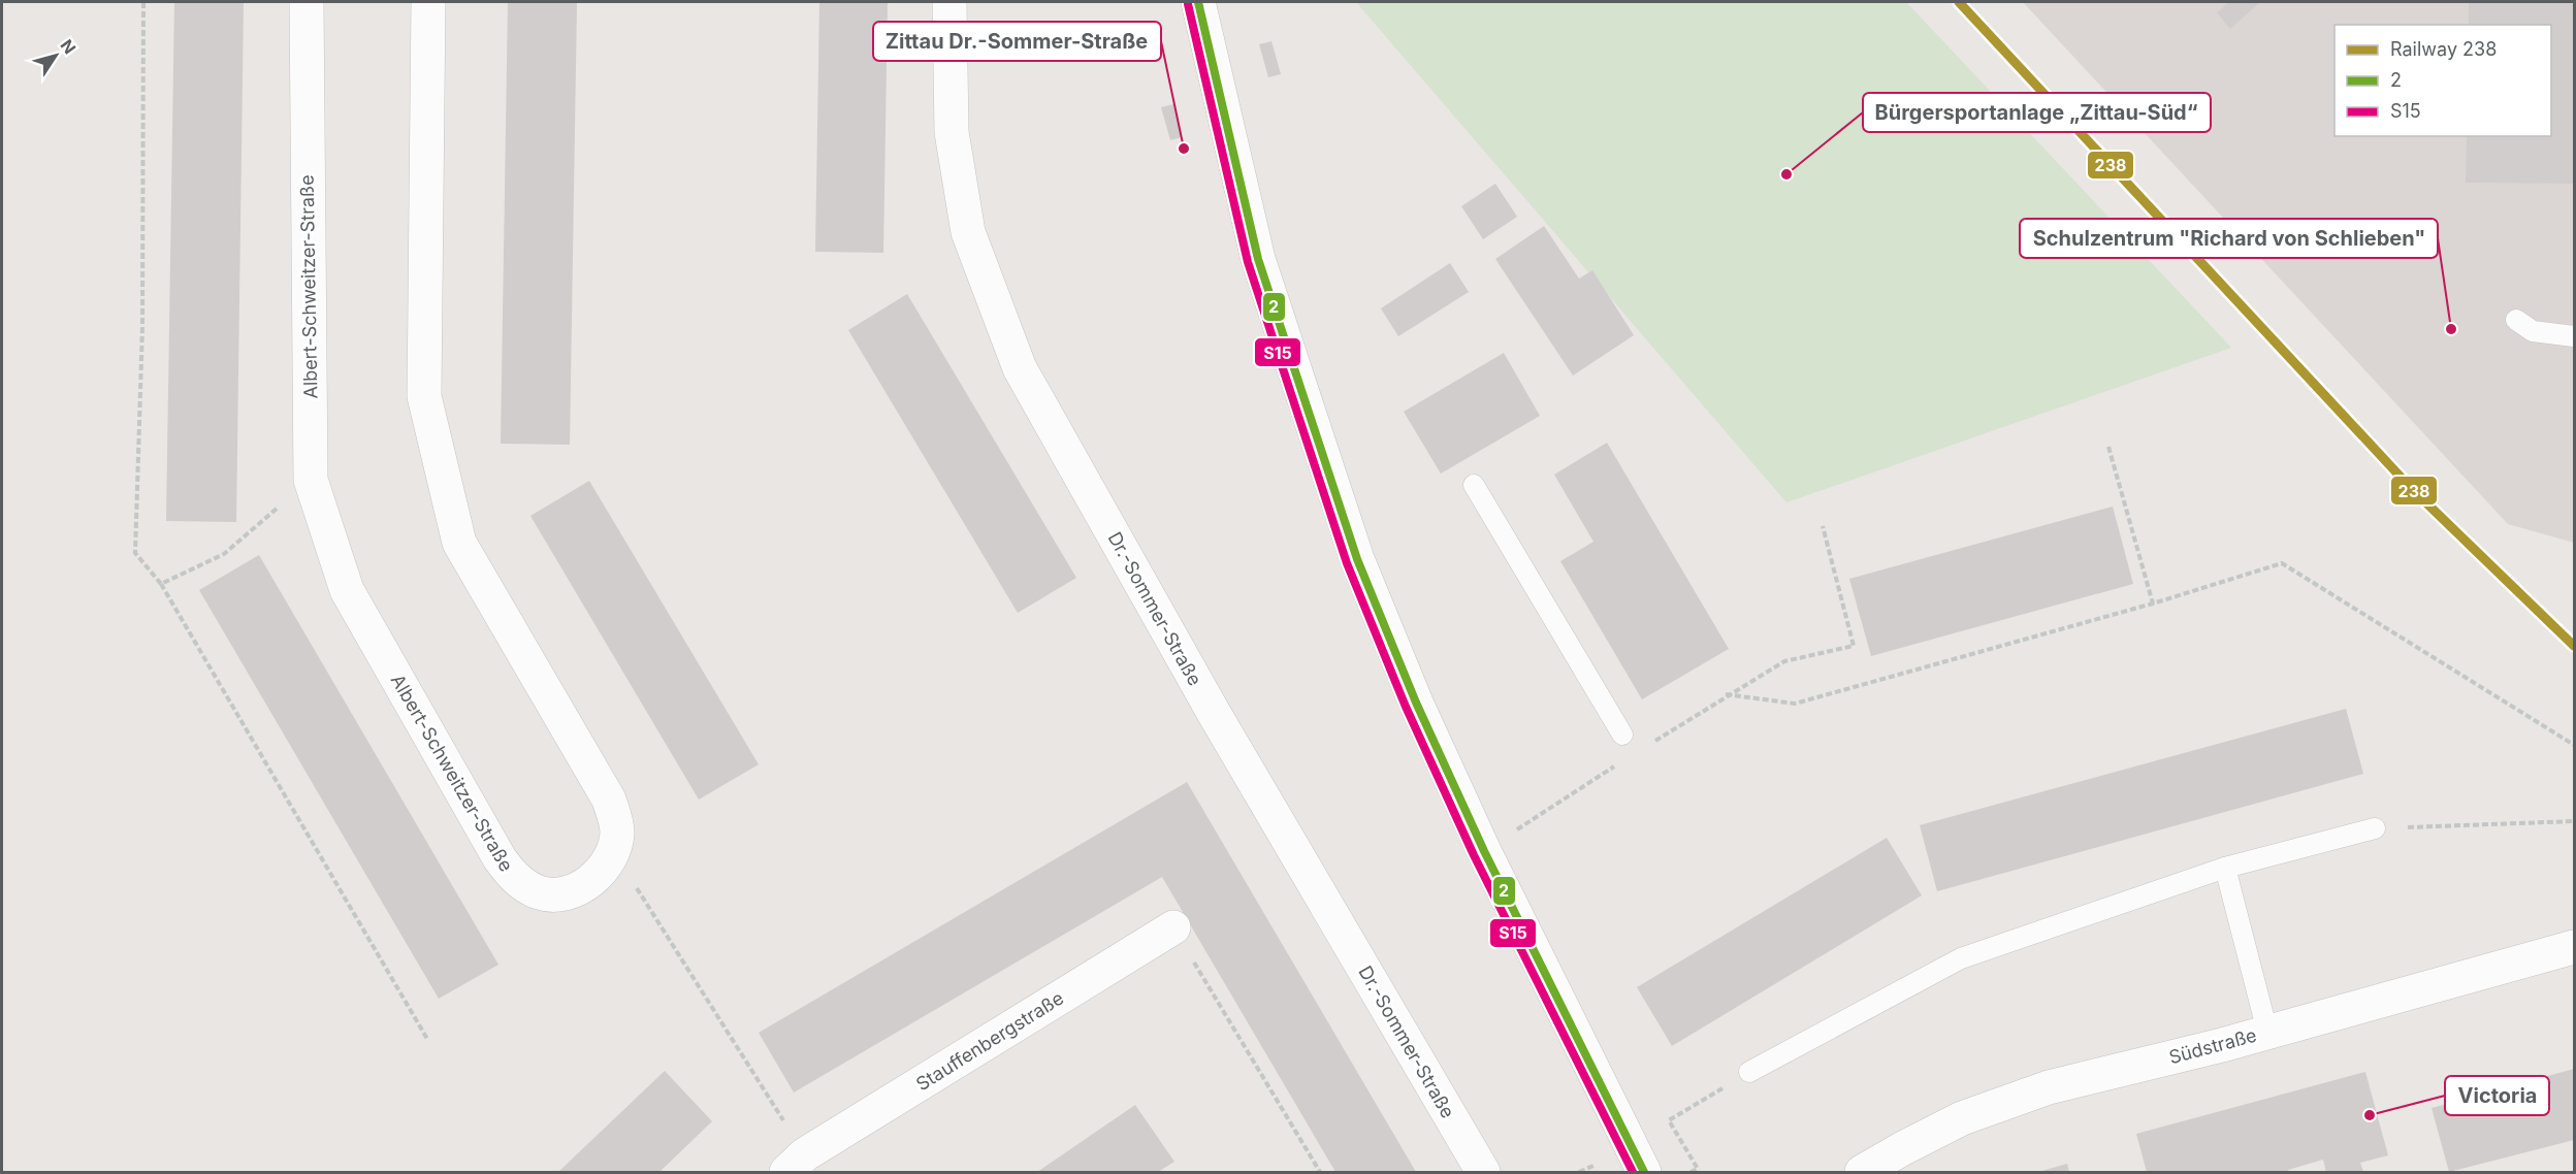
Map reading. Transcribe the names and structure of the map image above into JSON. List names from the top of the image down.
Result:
{
  "streets": {
    "street": [
      "Albert-Schweitzer-Straße",
      "Dr.-Sommer-Straße",
      "Stauffenbergstraße",
      "Südstraße"
    ]
  },
  "places": [
    "Zittau Dr.-Sommer-Straße",
    "Bürgersportanlage „Zittau-Süd“",
    "Schulzentrum \"Richard von Schlieben\"",
    "Victoria"
  ],
  "lines": ["rail line 238", "transit line 2", "transit line S15"],
  "legend": ["Railway 238", "2", "S15"],
  "north": "top right"
}
